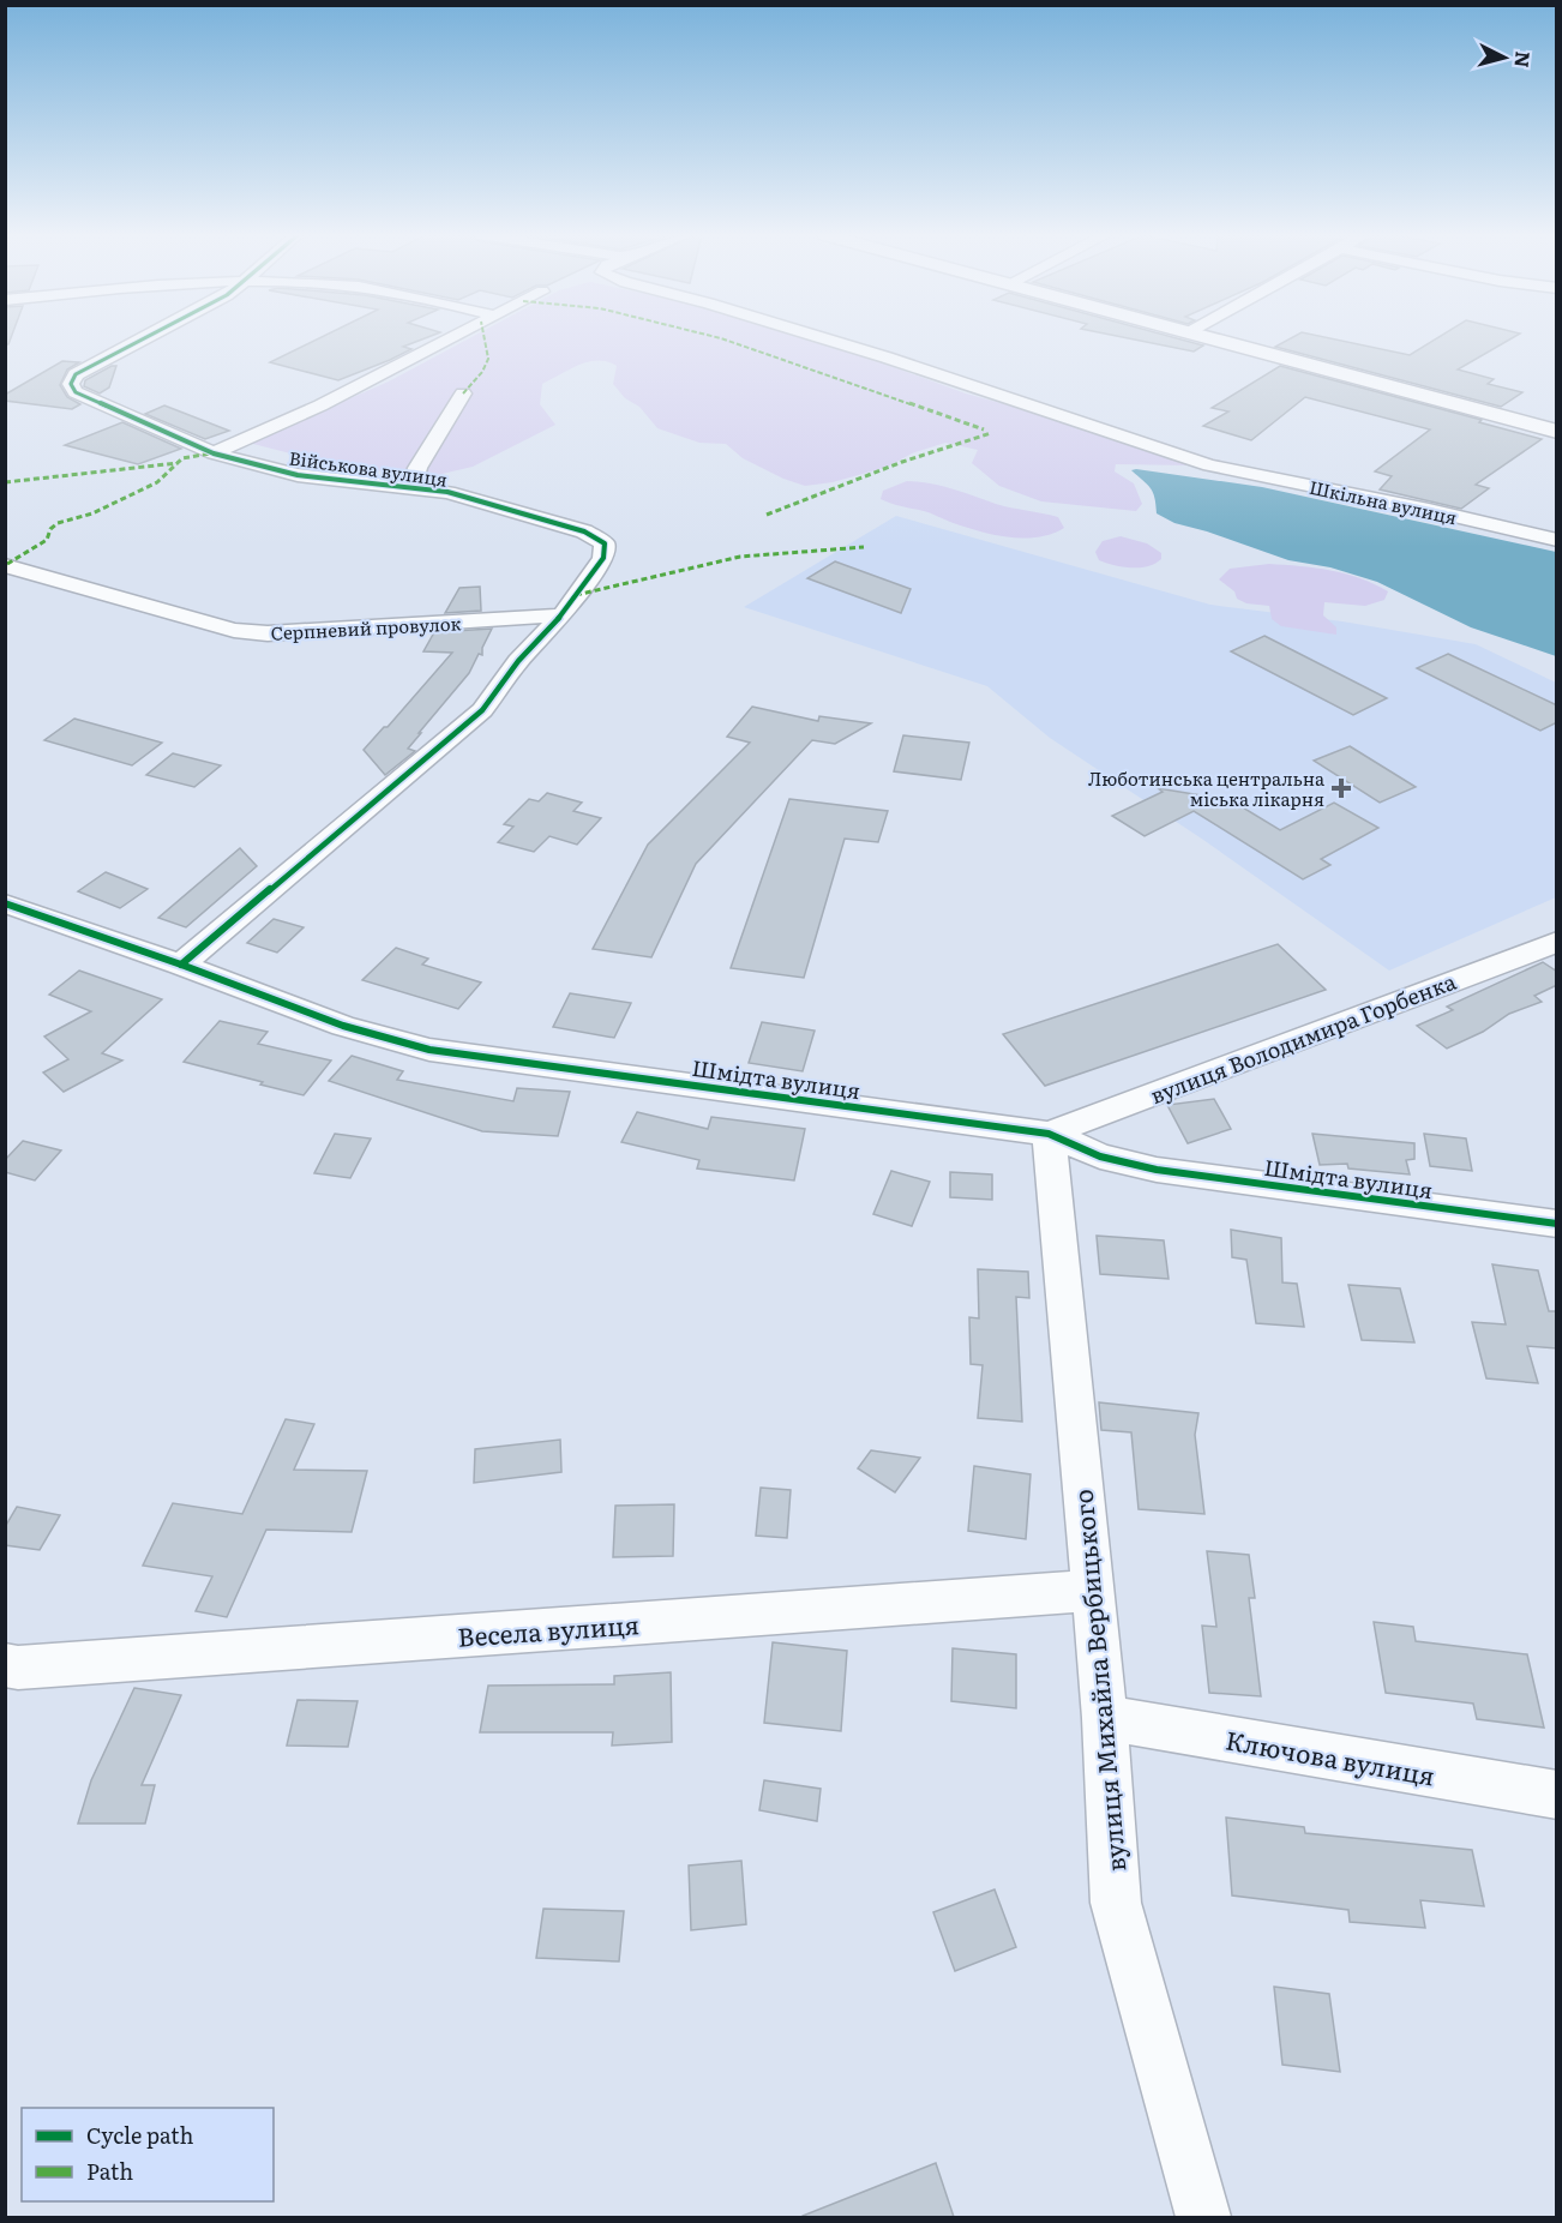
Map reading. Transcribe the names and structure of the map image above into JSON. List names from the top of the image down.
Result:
{
  "streets": {
    "street": [
      "Військова вулиця",
      "Шкільна вулиця",
      "Серпневий провулок",
      "вулиця Володимира Горбенка",
      "Шмідта вулиця",
      "Весела вулиця",
      "вулиця Михайла Вербицького",
      "Ключова вулиця"
    ]
  },
  "crossings": [
    ["Військова вулиця", "Серпневий провулок"],
    ["Військова вулиця", "Шмідта вулиця"],
    ["вулиця Володимира Горбенка", "Шмідта вулиця"],
    ["вулиця Володимира Горбенка", "вулиця Михайла Вербицького"],
    ["Шмідта вулиця", "вулиця Михайла Вербицького"],
    ["Весела вулиця", "вулиця Михайла Вербицького"],
    ["вулиця Михайла Вербицького", "Ключова вулиця"]
  ],
  "places": {
    "health": ["Люботинська центральна міська лікарня"]
  },
  "legend": ["Cycle path", "Path"],
  "north": "right"
}
